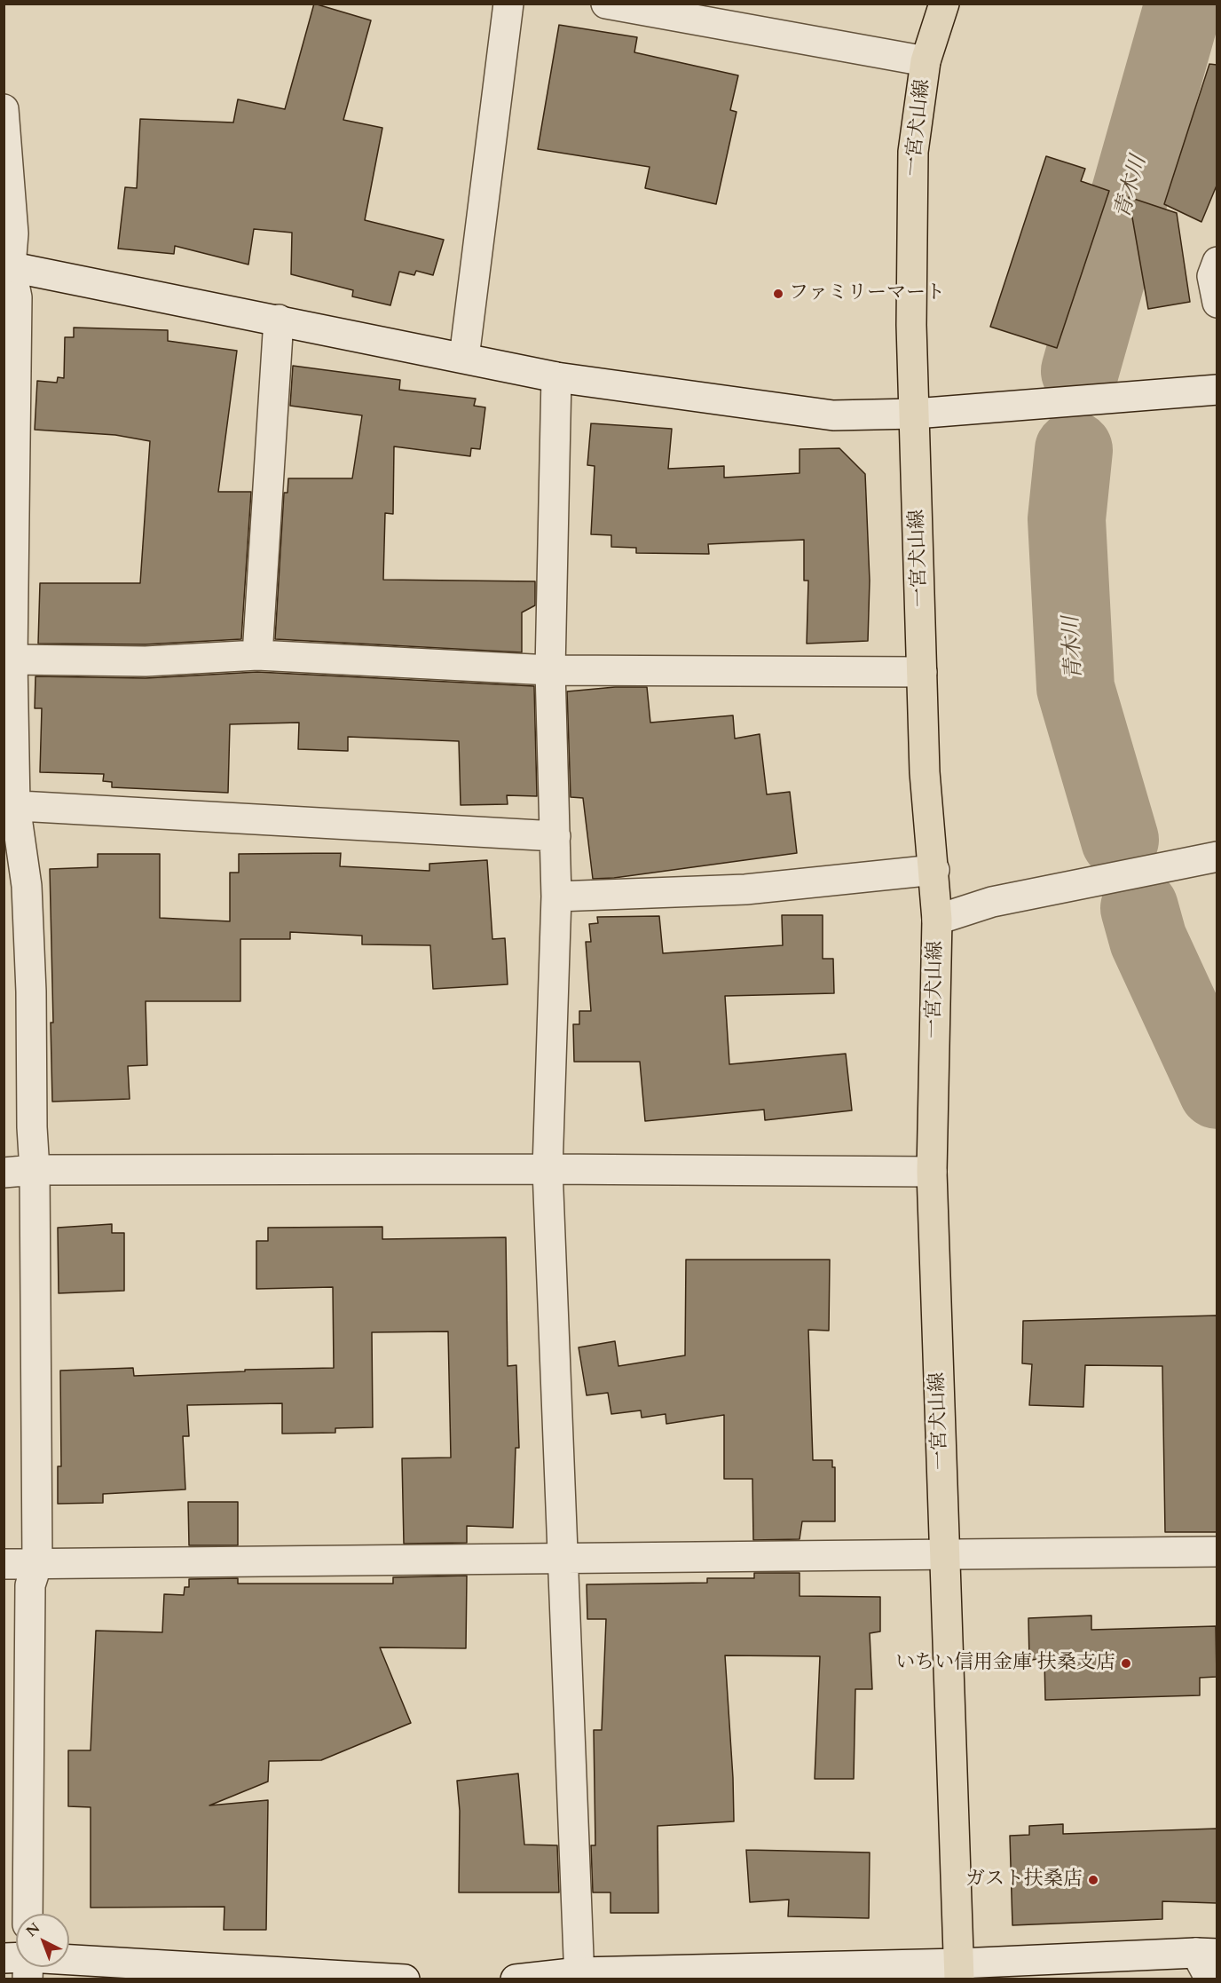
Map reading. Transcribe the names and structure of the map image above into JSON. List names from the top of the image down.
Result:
{
  "streets": {
    "main road": ["一宮犬山線"]
  },
  "water": ["青木川"],
  "places": ["ファミリーマート", "いちい信用金庫 扶桑支店", "ガスト扶桑店"],
  "north": "top left"
}
